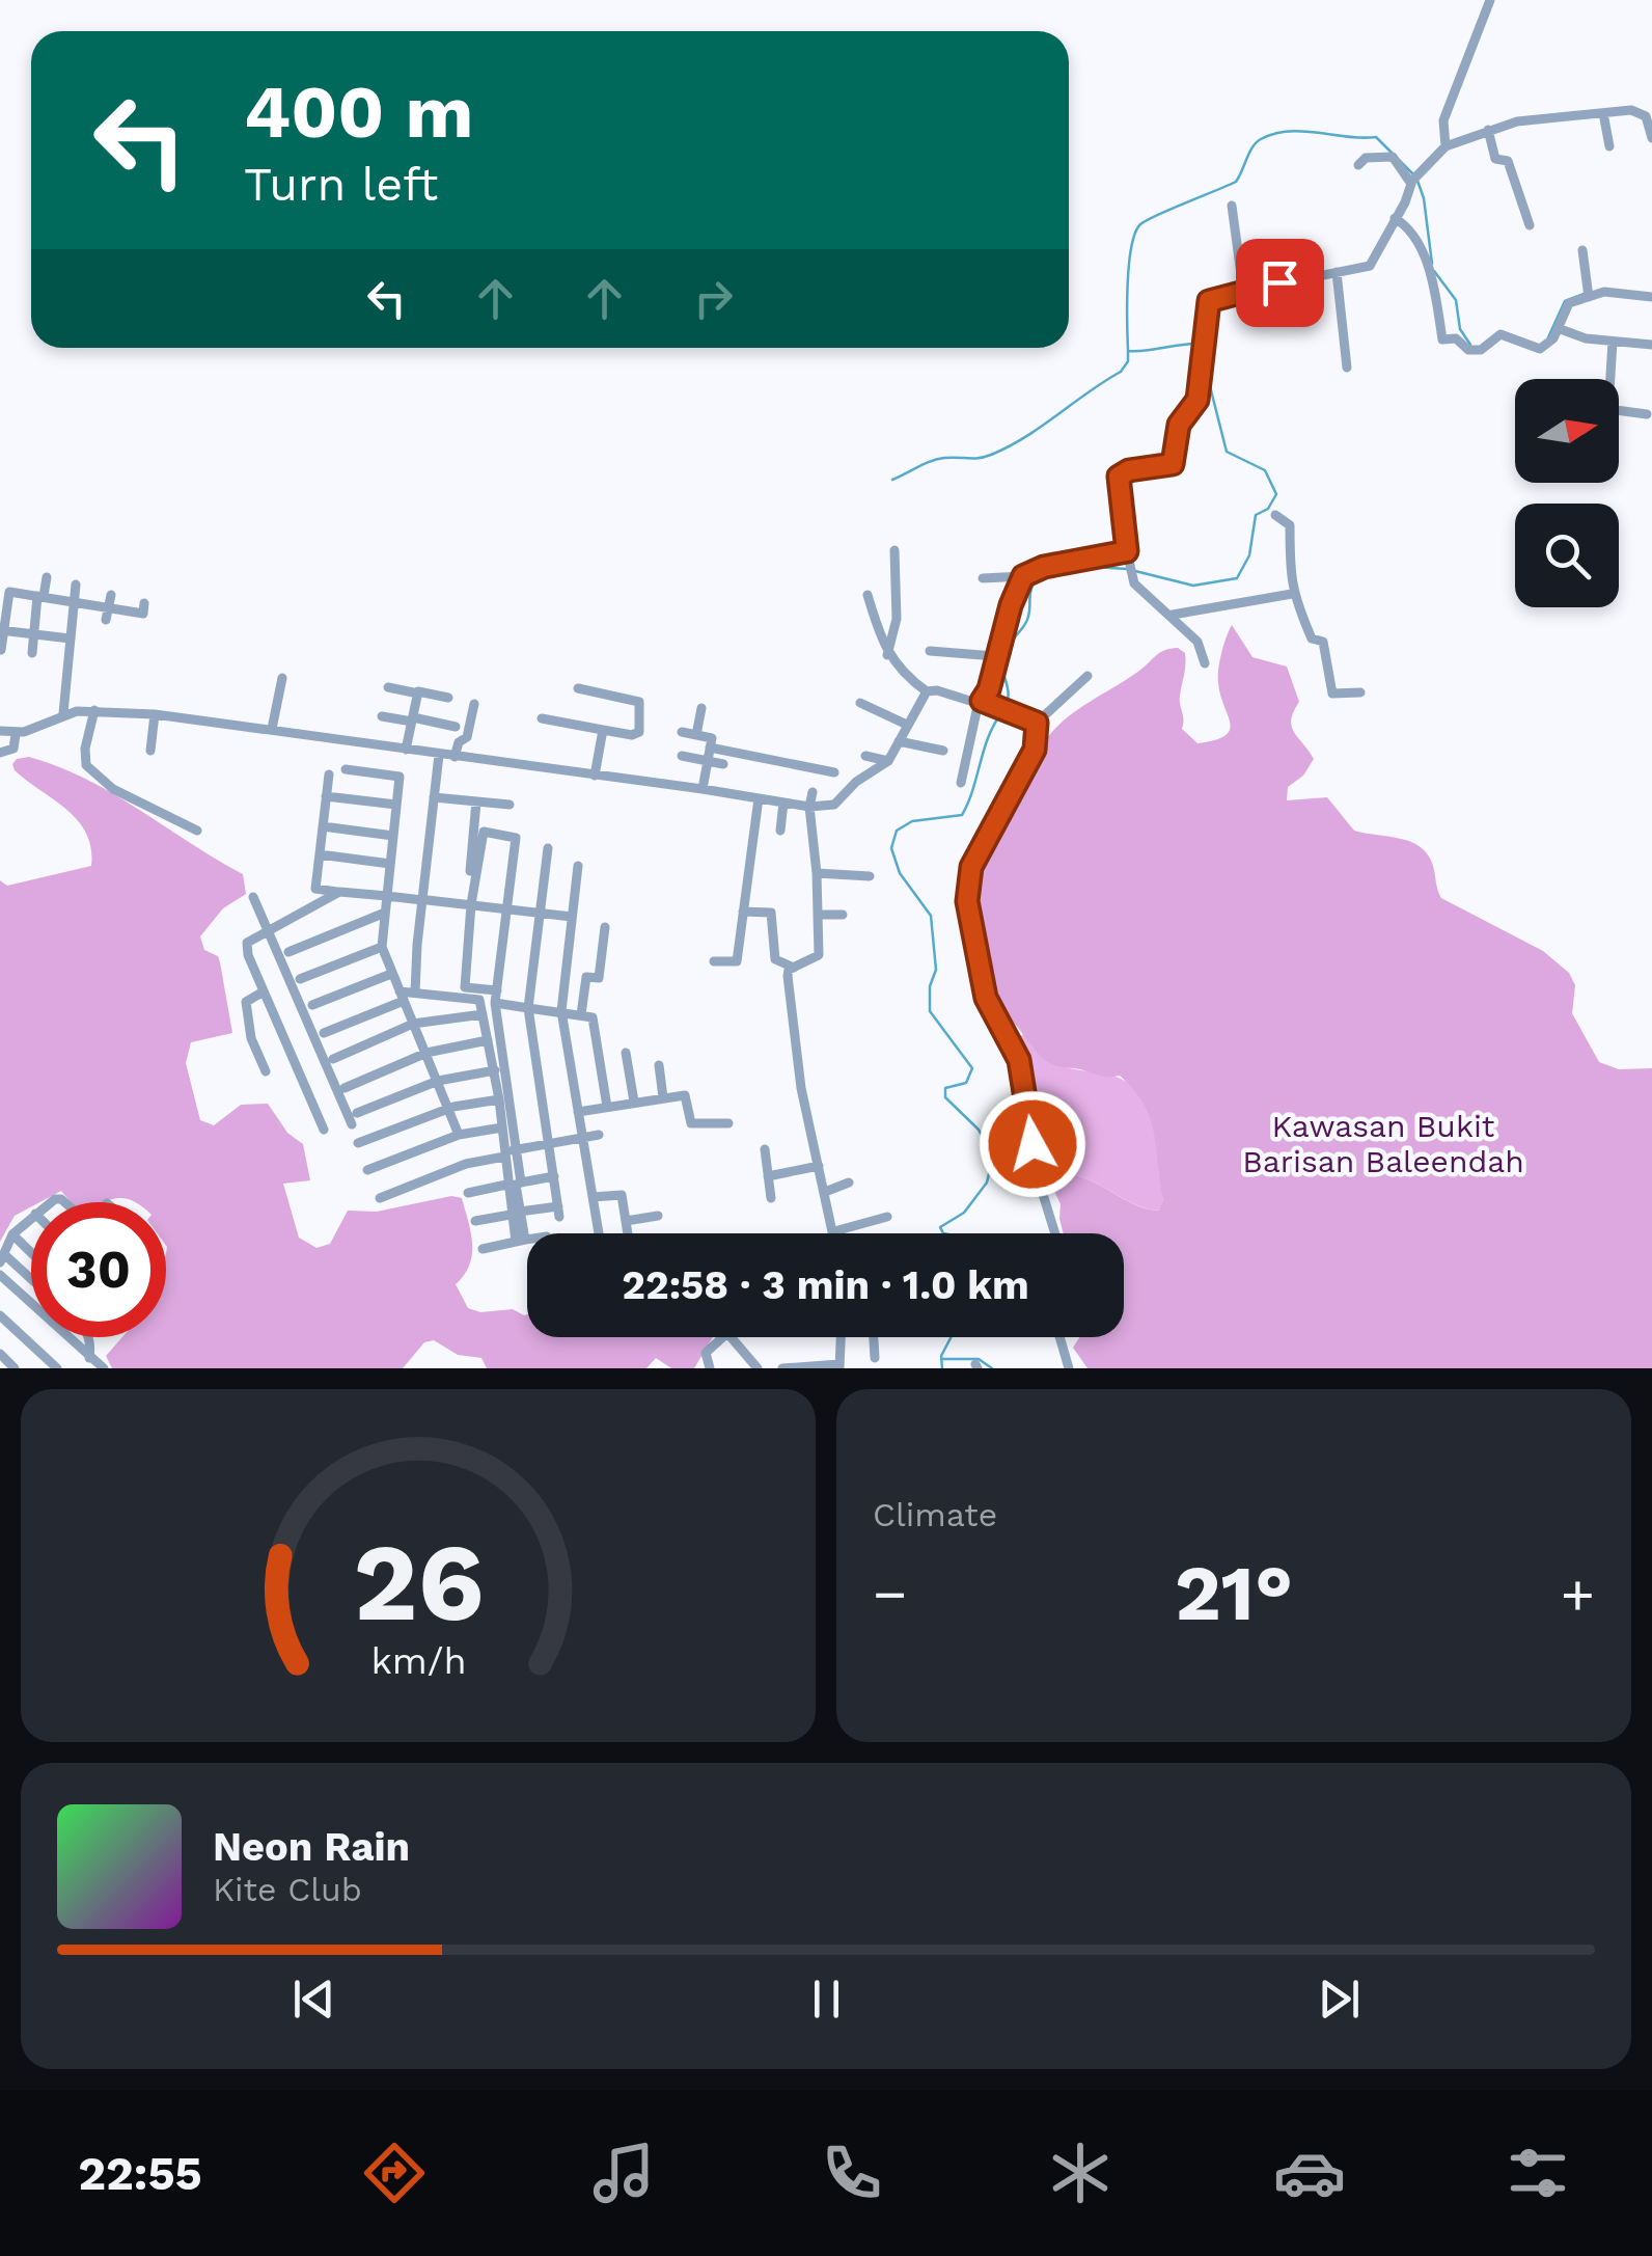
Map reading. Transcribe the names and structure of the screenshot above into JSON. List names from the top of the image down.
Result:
{
  "parks": ["Kawasan Bukit Barisan Baleendah"],
  "north": "right",
  "page": {
    "turn": ["400 m", "Turn left"],
    "limit": "30",
    "trip": "22:58 · 3 min · 1.0 km",
    "tile": "Climate",
    "heat": ["−", "21°", "+"],
    "song": ["Neon Rain", "Kite Club"],
    "tabs": "22:55",
    "gauge": ["26", "km/h"]
  }
}
